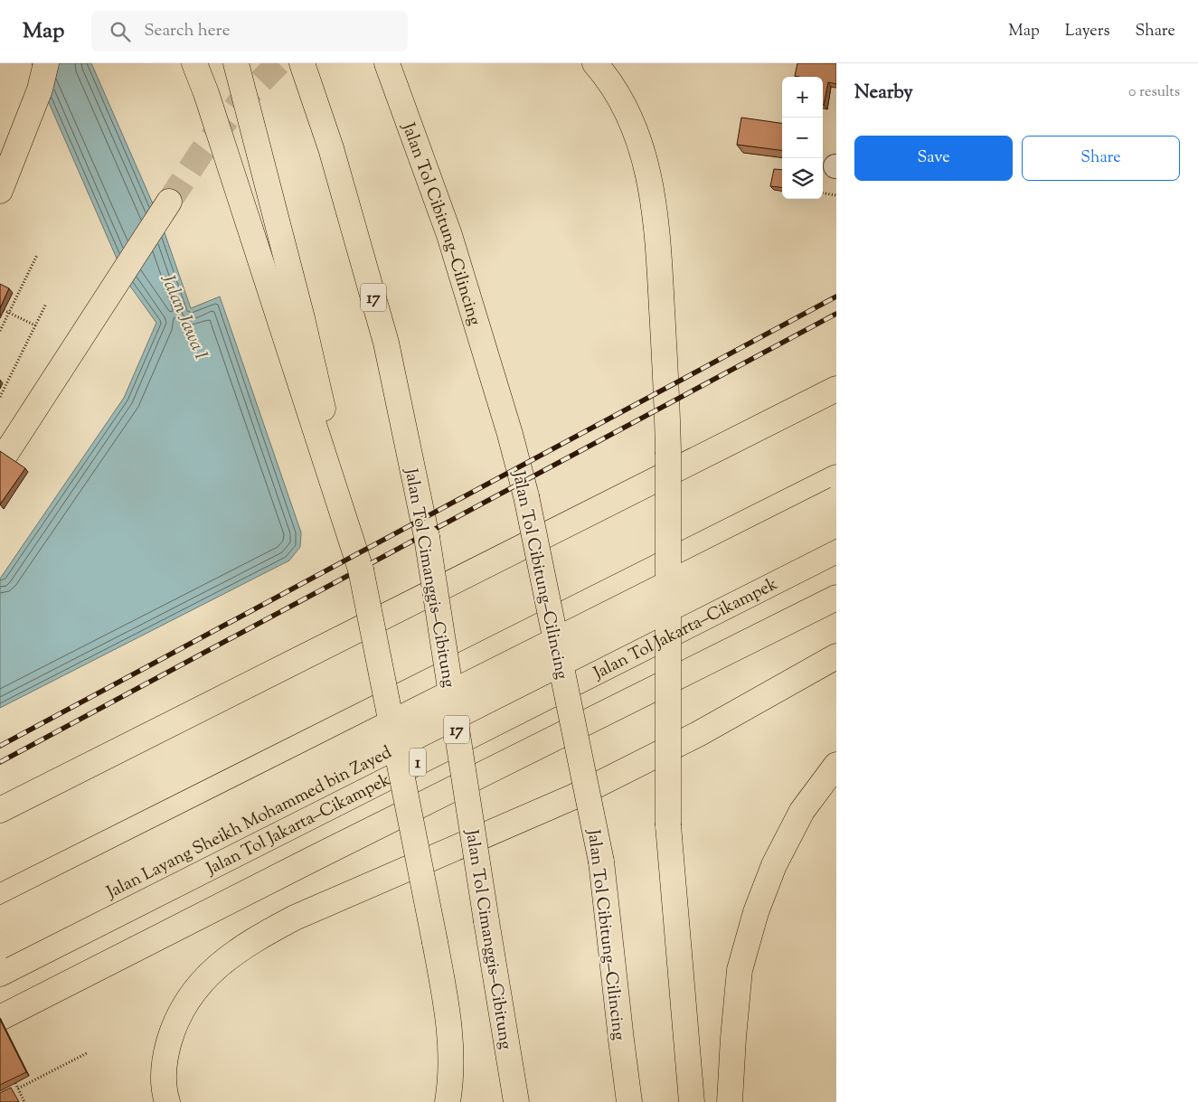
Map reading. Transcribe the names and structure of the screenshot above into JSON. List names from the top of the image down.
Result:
{
  "streets": {
    "highway": [
      "Jalan Tol Cibitung–Cilincing",
      "17",
      "Jalan Tol Cimanggis–Cibitung",
      "Jalan Tol Jakarta–Cikampek",
      "1",
      "Jalan Layang Sheikh Mohammed bin Zayed"
    ]
  },
  "water": ["Jalan Jawa I"],
  "page": {
    "header": "Map",
    "search": "Search here",
    "nav": ["Map", "Layers", "Share"],
    "heading": ["Nearby", "0 results"],
    "map_buttons": ["+", "−"],
    "buttons": ["Save", "Share"]
  }
}
